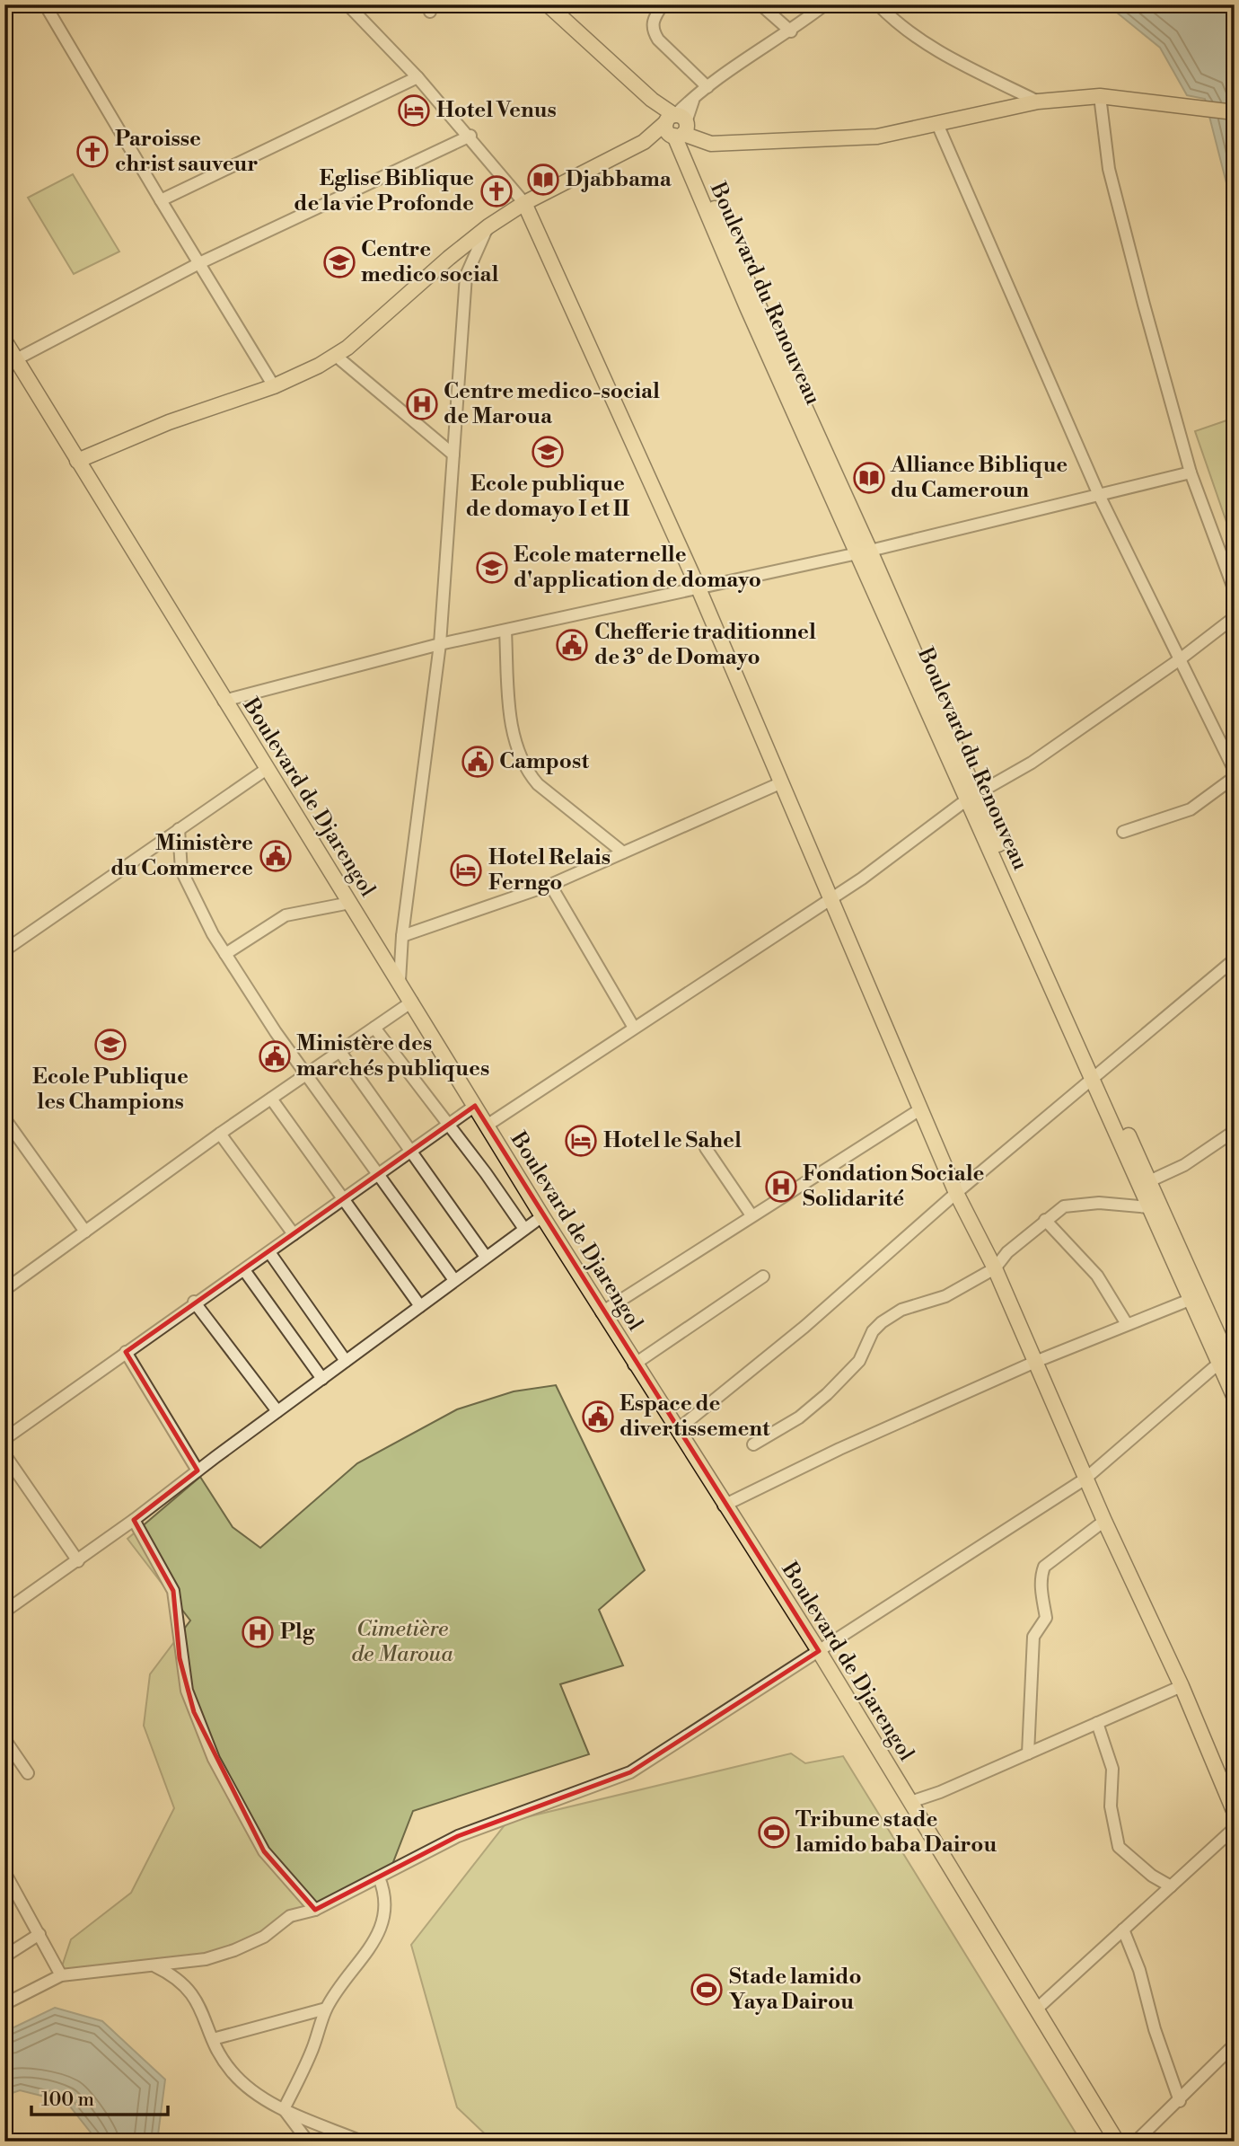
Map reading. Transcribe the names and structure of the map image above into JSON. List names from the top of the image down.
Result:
{
  "streets": {
    "main road": ["Boulevard du Renouveau", "Boulevard de Djarengol"]
  },
  "parks": ["Cimetière de Maroua"],
  "places": {
    "hotel": ["Hotel Venus", "Hotel Relais Ferngo", "Hotel le Sahel"],
    "church": ["Paroisse christ sauveur", "Eglise Biblique de la vie Profonde"],
    "library": ["Djabbama", "Alliance Biblique du Cameroun"],
    "school or university": [
      "Centre medico social",
      "Ecole publique de domayo I et II",
      "Ecole maternelle d'application de domayo",
      "Ecole Publique les Champions"
    ],
    "hospital": ["Centre medico-social de Maroua", "Fondation Sociale Solidarité", "Plg"],
    "public building": [
      "Chefferie traditionnel de 3° de Domayo",
      "Campost",
      "Ministère du Commerce",
      "Ministère des marchés publiques",
      "Espace de divertissement"
    ],
    "sports": ["Tribune stade lamido baba Dairou", "Stade lamido Yaya Dairou"]
  },
  "scale_bar": "100 m"
}
